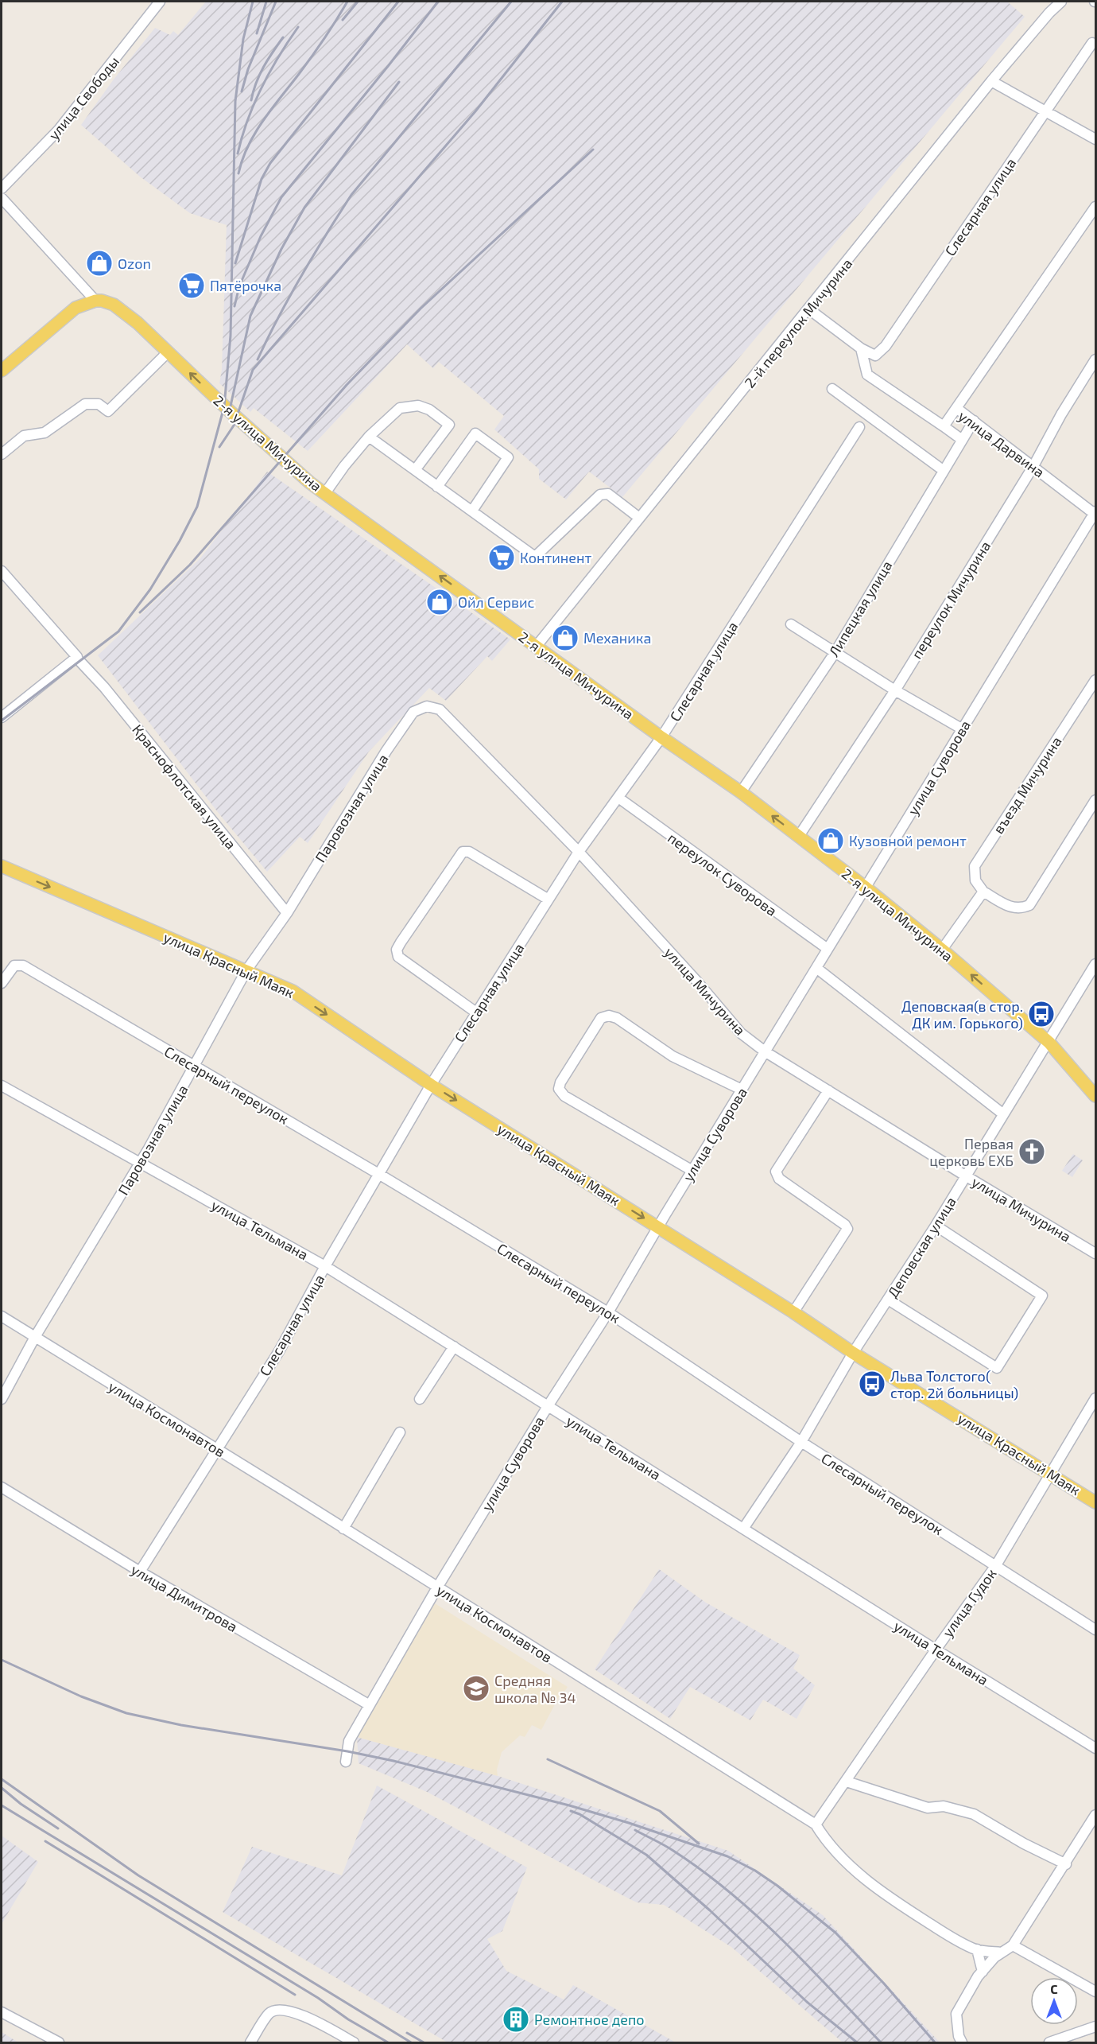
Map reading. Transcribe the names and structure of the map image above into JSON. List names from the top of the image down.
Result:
{
  "streets": {
    "main road": ["2-я улица Мичурина", "улица Красный Маяк"],
    "street": [
      "улица Свободы",
      "Слесарная улица",
      "2-й переулок Мичурина",
      "улица Дарвина",
      "переулок Мичурина",
      "Липецкая улица",
      "улица Суворова",
      "въезд Мичурина",
      "Краснофлотская улица",
      "Паровозная улица",
      "переулок Суворова",
      "улица Мичурина",
      "Слесарный переулок",
      "улица Тельмана",
      "Деповская улица",
      "улица Космонавтов",
      "улица Димитрова",
      "улица Гудок"
    ]
  },
  "crossings": [
    ["Слесарная улица", "2-я улица Мичурина"],
    ["Слесарная улица", "улица Дарвина"],
    ["Слесарная улица", "переулок Суворова"],
    ["Слесарная улица", "улица Красный Маяк"],
    ["Слесарная улица", "улица Мичурина"],
    ["Слесарная улица", "Слесарный переулок"],
    ["Слесарная улица", "улица Тельмана"],
    ["Слесарная улица", "улица Космонавтов"],
    ["Слесарная улица", "улица Димитрова"],
    ["2-й переулок Мичурина", "2-я улица Мичурина"],
    ["2-я улица Мичурина", "переулок Мичурина"],
    ["2-я улица Мичурина", "Липецкая улица"],
    ["2-я улица Мичурина", "улица Суворова"],
    ["2-я улица Мичурина", "Деповская улица"],
    ["улица Дарвина", "переулок Мичурина"],
    ["улица Дарвина", "Липецкая улица"],
    ["улица Дарвина", "улица Суворова"],
    ["улица Суворова", "переулок Суворова"],
    ["улица Суворова", "улица Красный Маяк"],
    ["улица Суворова", "улица Мичурина"],
    ["улица Суворова", "Слесарный переулок"],
    ["улица Суворова", "улица Тельмана"],
    ["улица Суворова", "улица Космонавтов"],
    ["улица Суворова", "улица Димитрова"],
    ["Краснофлотская улица", "Паровозная улица"],
    ["Паровозная улица", "улица Красный Маяк"],
    ["Паровозная улица", "улица Мичурина"],
    ["Паровозная улица", "Слесарный переулок"],
    ["Паровозная улица", "улица Тельмана"],
    ["Паровозная улица", "улица Космонавтов"],
    ["улица Красный Маяк", "Деповская улица"],
    ["улица Красный Маяк", "улица Гудок"],
    ["улица Мичурина", "Деповская улица"],
    ["Слесарный переулок", "Деповская улица"],
    ["Слесарный переулок", "улица Гудок"],
    ["улица Тельмана", "Деповская улица"],
    ["улица Тельмана", "улица Гудок"],
    ["улица Космонавтов", "улица Гудок"]
  ],
  "one_way": ["2-я улица Мичурина", "улица Красный Маяк"],
  "places": {
    "shop": [
      "Ozon",
      "Ойл Сервис",
      "Механика",
      "Кузовной ремонт"
    ],
    "supermarket": ["Пятёрочка", "Континент"],
    "bus stop": ["Деповская(в стор. ДК им. Горького)", "Льва Толстого( стор. 2й больницы)"],
    "church": ["Первая церковь ЕХБ"],
    "school or university": ["Средняя школа № 34"],
    "building": ["Ремонтное депо"]
  },
  "north": "top"
}
